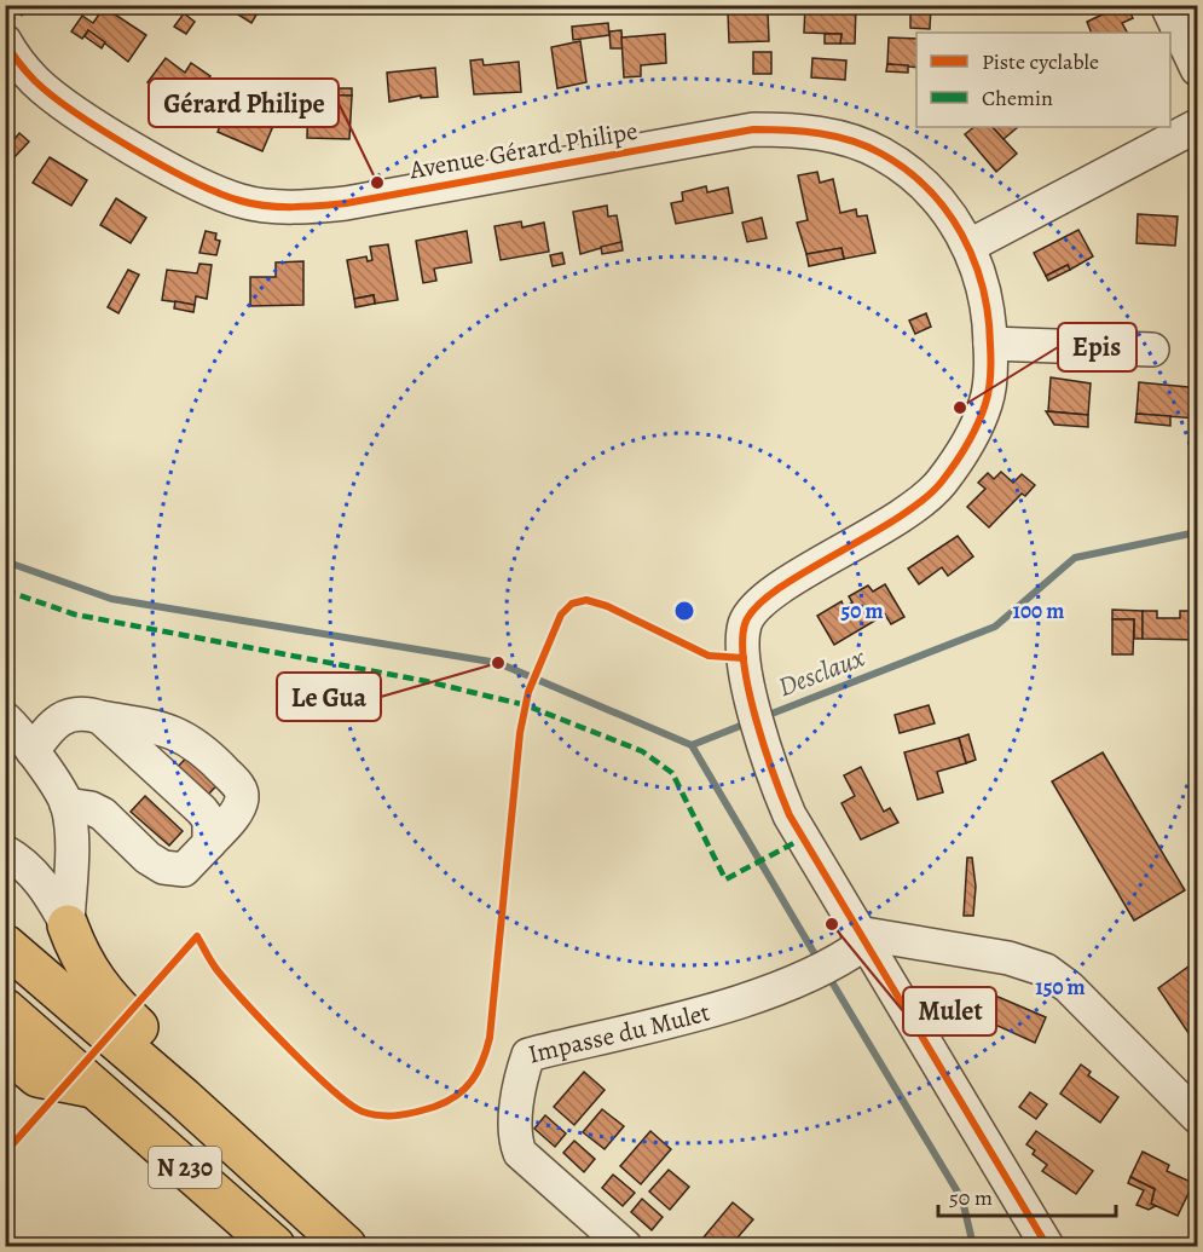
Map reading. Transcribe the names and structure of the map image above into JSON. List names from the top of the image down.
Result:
{
  "streets": {
    "highway": ["N 230"],
    "street": ["Avenue Gérard Philipe", "Impasse du Mulet"]
  },
  "crossings": [
    ["Avenue Gérard Philipe", "Impasse du Mulet"]
  ],
  "water": ["Desclaux"],
  "places": [
    "Gérard Philipe",
    "Epis",
    "Le Gua",
    "Mulet"
  ],
  "legend": ["Piste cyclable", "Chemin"],
  "scale_bar": "50 m",
  "rings": ["50 m", "100 m", "150 m"]
}
